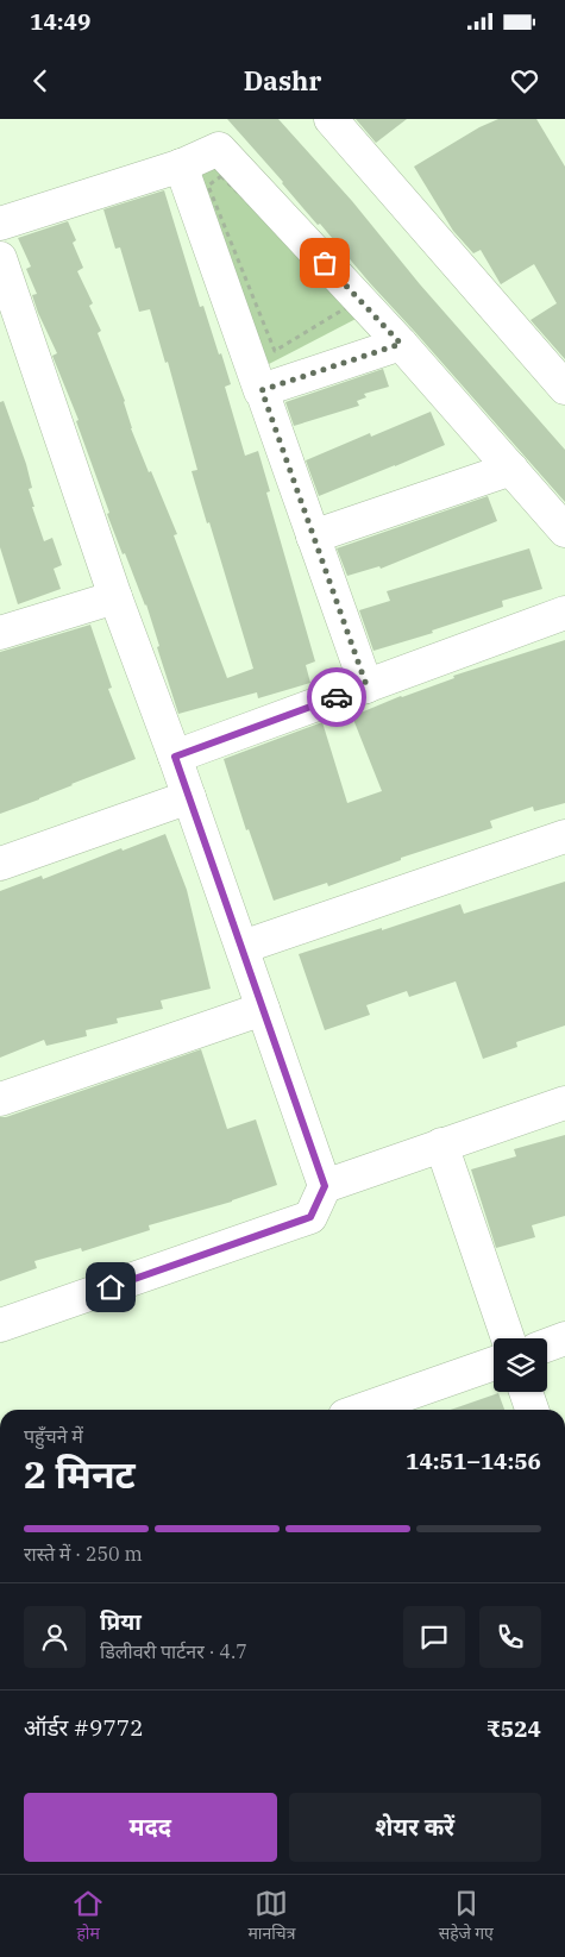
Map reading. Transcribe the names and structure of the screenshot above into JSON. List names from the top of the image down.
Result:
{
  "page": {
    "status": "14:49",
    "header": "Dashr",
    "heading": ["2 मिनट", "पहुँचने में", "14:51–14:56"],
    "panel": [
      "प्रिया",
      "डिलीवरी पार्टनर · 4.7",
      "ऑर्डर #9772",
      "₹524"
    ],
    "bar": "रास्ते में · 250 m",
    "buttons": ["मदद", "शेयर करें"],
    "tabs": ["होम", "मानचित्र", "सहेजे गए"]
  }
}
